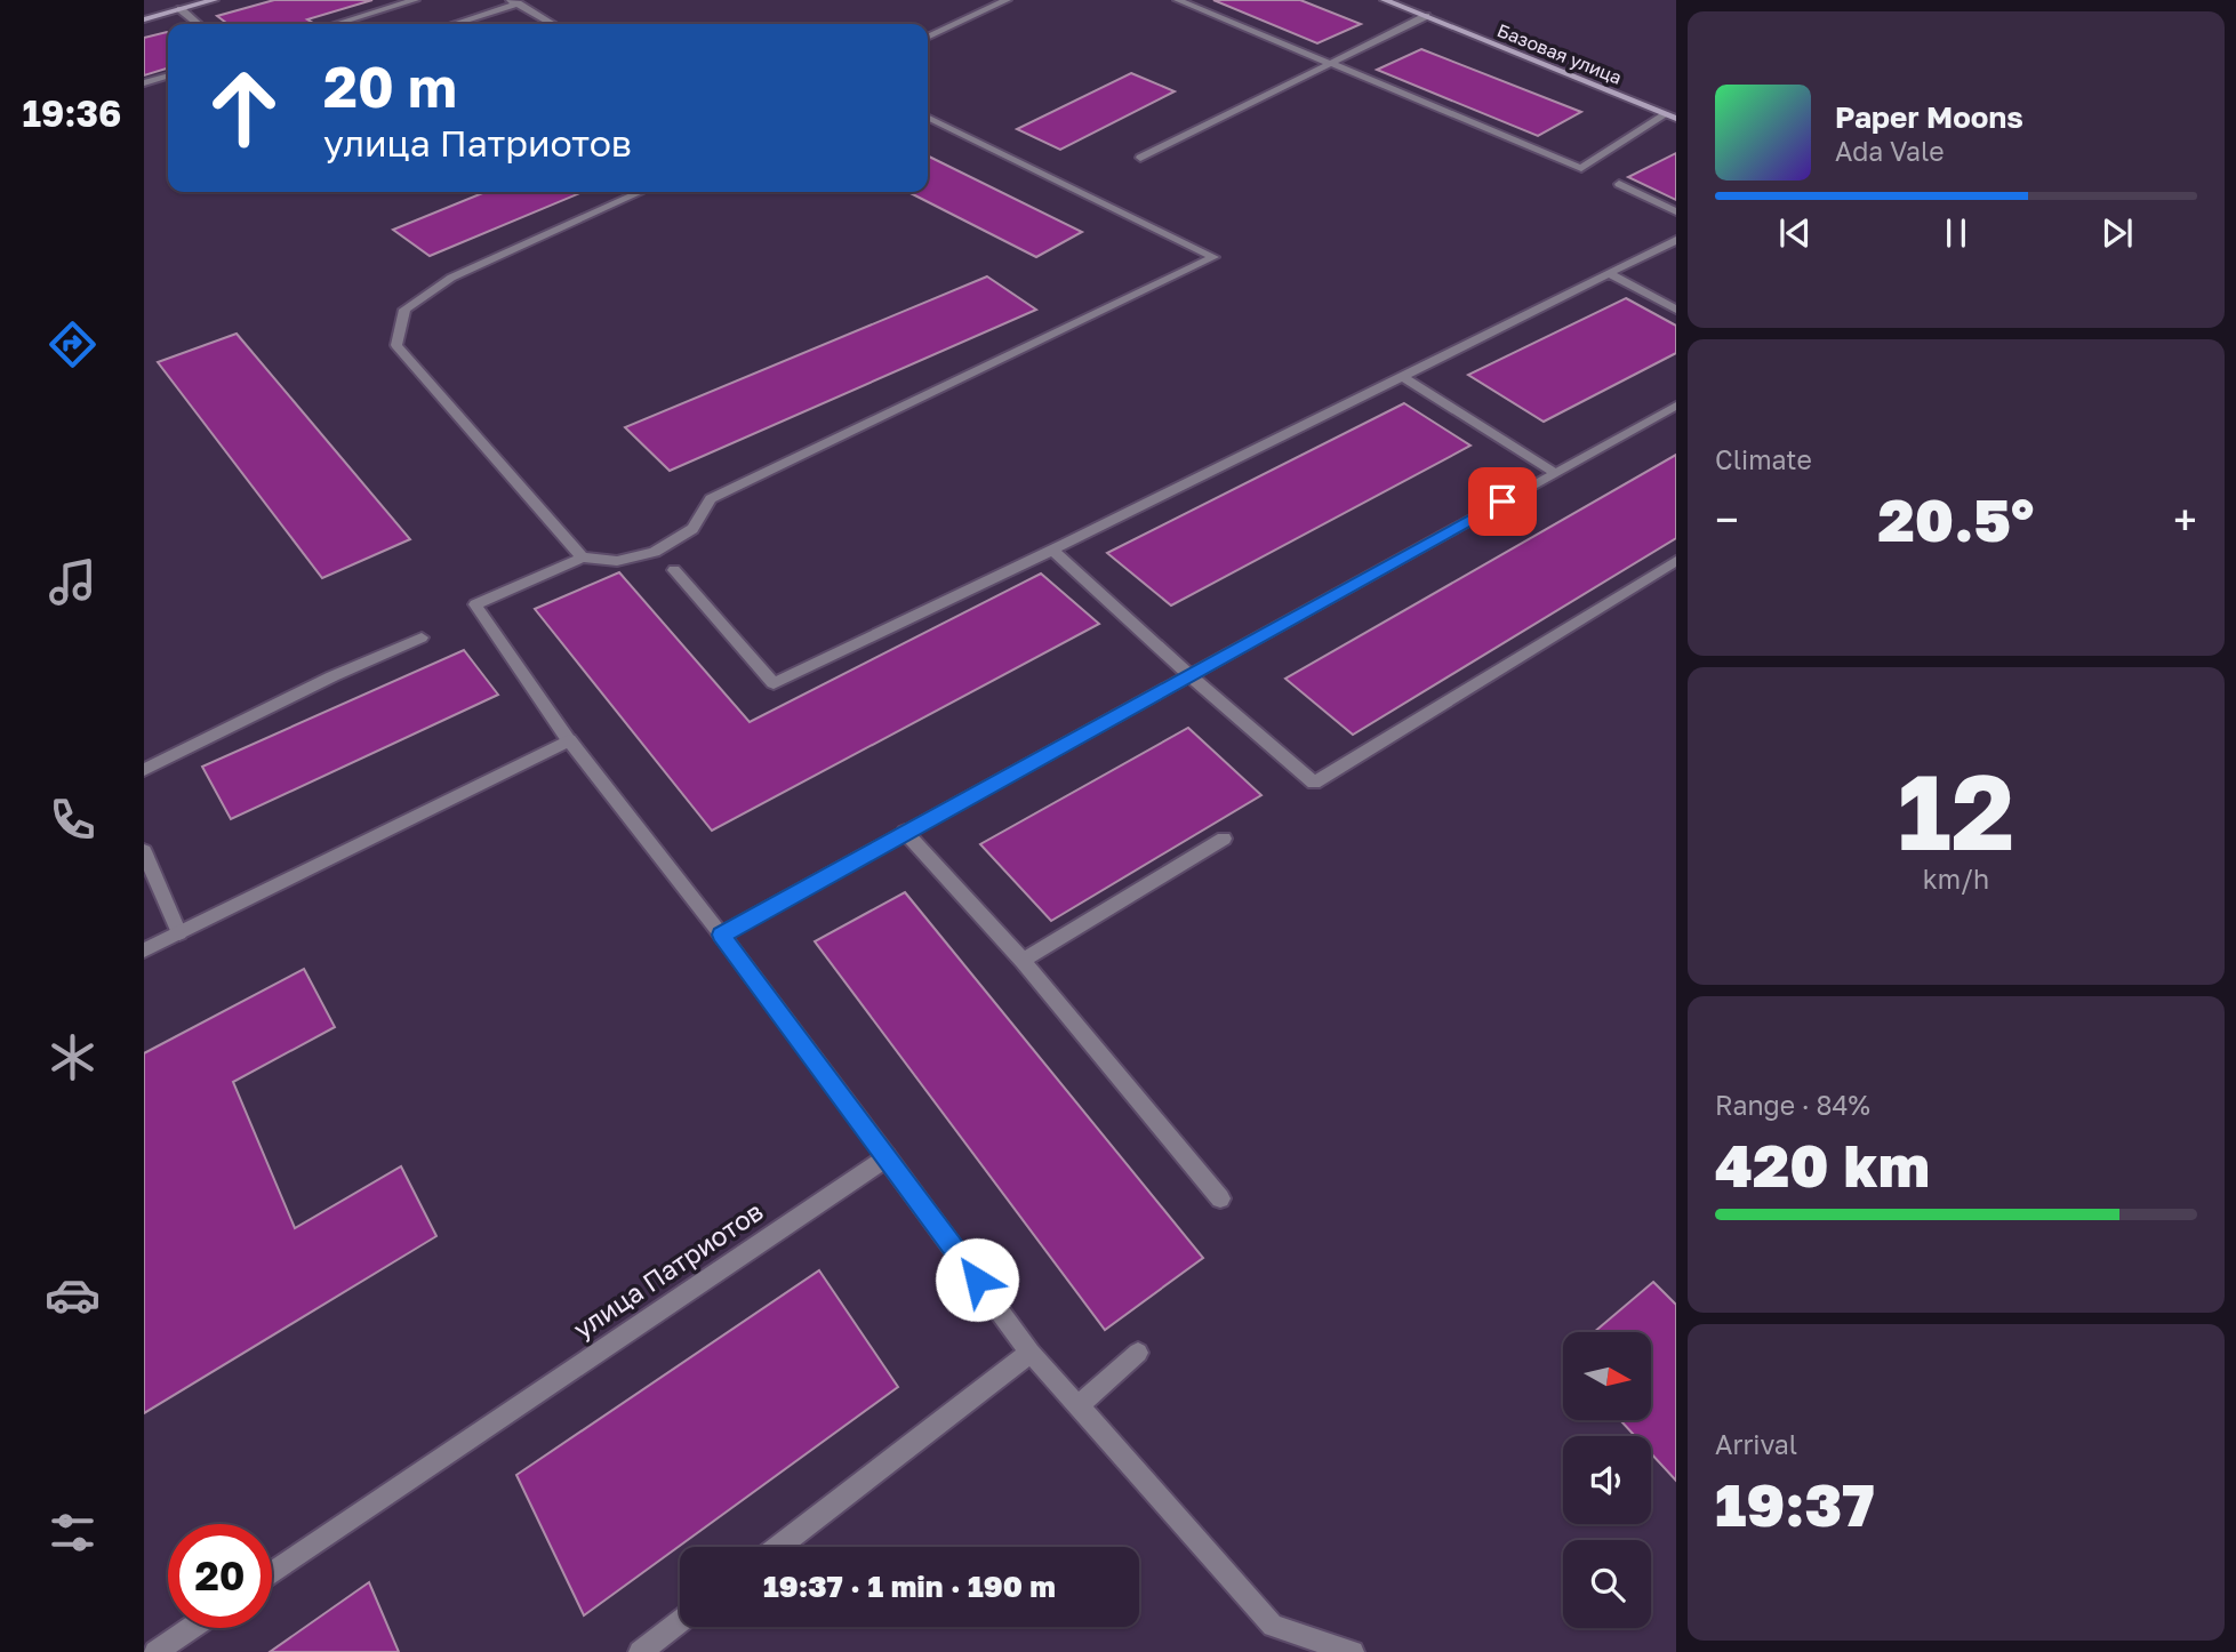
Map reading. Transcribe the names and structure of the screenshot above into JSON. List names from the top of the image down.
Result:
{
  "streets": {
    "main road": ["Базовая улица"],
    "street": ["улица Патриотов"]
  },
  "north": "right",
  "page": {
    "tabs": "19:36",
    "turn": ["20 m", "улица Патриотов"],
    "song": ["Paper Moons", "Ada Vale"],
    "tile": [
      "Climate",
      ["12", "km/h"],
      ["Range · 84%", "420 km"],
      ["Arrival", "19:37"]
    ],
    "heat": ["−", "20.5°", "+"],
    "limit": "20",
    "trip": "19:37 · 1 min · 190 m"
  }
}
